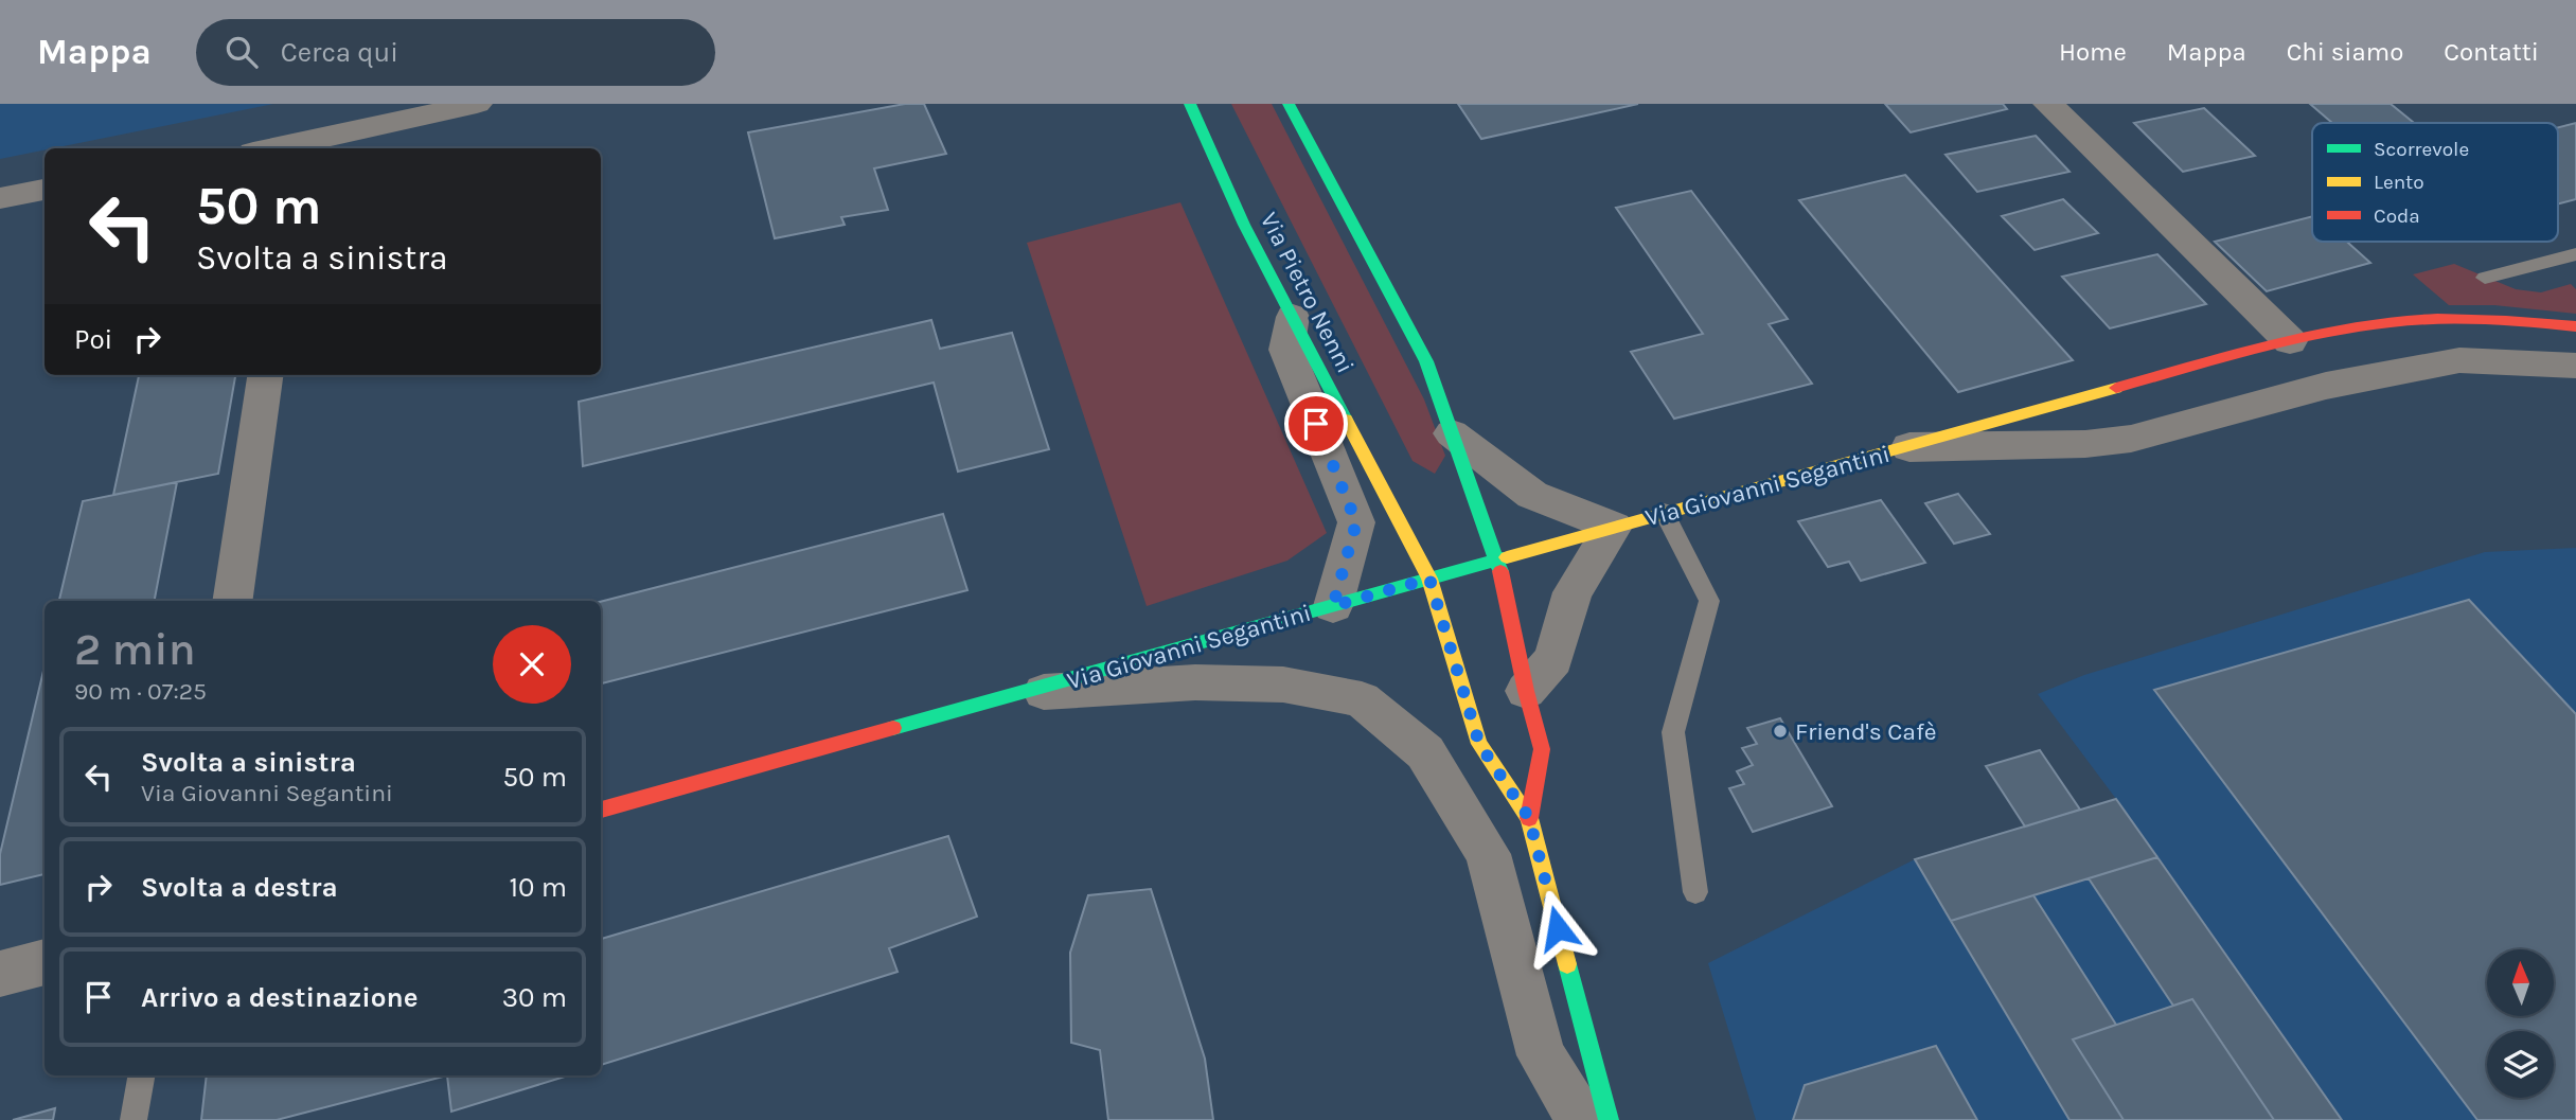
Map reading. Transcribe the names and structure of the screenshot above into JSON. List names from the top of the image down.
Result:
{
  "streets": {
    "street": ["Via Pietro Nenni", "Via Giovanni Segantini"]
  },
  "crossings": [
    ["Via Pietro Nenni", "Via Giovanni Segantini"]
  ],
  "places": ["Friend's Cafè"],
  "legend": ["Scorrevole", "Lento", "Coda"],
  "north": "top",
  "page": {
    "header": "Mappa",
    "search": "Cerca qui",
    "nav": [
      "Home",
      "Mappa",
      "Chi siamo",
      "Contatti"
    ],
    "turn": ["50 m", "Svolta a sinistra"],
    "then": "Poi",
    "heading": ["2 min", "90 m · 07:25"],
    "list": [
      {
        "name": "Svolta a sinistra",
        "note": "Via Giovanni Segantini",
        "value": "50 m"
      },
      {
        "name": "Svolta a destra",
        "value": "10 m"
      },
      {
        "name": "Arrivo a destinazione",
        "value": "30 m"
      }
    ]
  }
}
